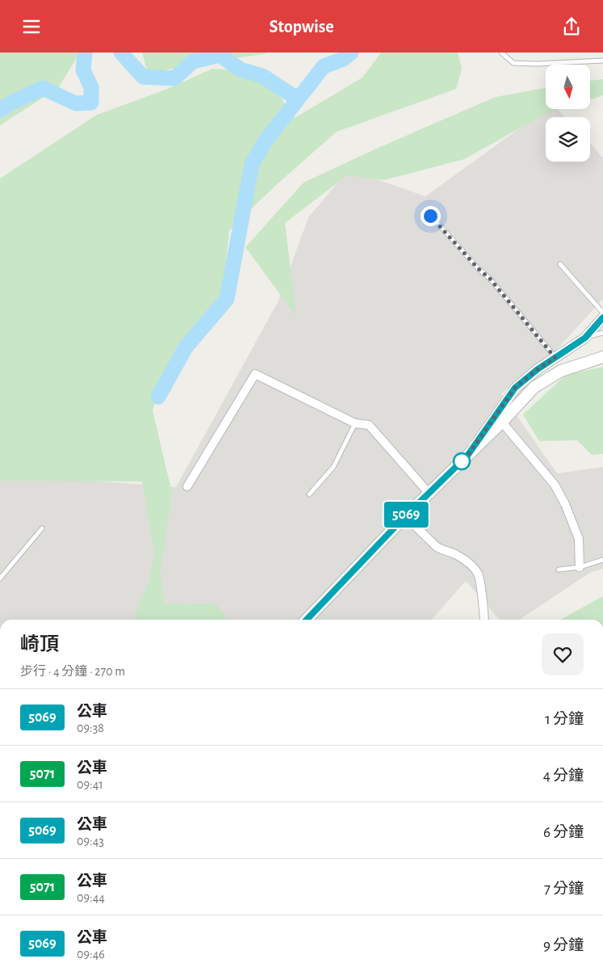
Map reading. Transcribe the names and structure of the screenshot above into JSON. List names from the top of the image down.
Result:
{
  "lines": ["bus line 5069"],
  "north": "bottom",
  "page": {
    "header": "Stopwise",
    "on_map": "5069",
    "heading": ["崎頂", "步行 · 4 分鐘 · 270 m"],
    "list": [
      {
        "mark": "5069",
        "name": "公車",
        "note": "09:38",
        "value": "1 分鐘"
      },
      {
        "mark": "5071",
        "name": "公車",
        "note": "09:41",
        "value": "4 分鐘"
      },
      {
        "mark": "5069",
        "name": "公車",
        "note": "09:43",
        "value": "6 分鐘"
      },
      {
        "mark": "5071",
        "name": "公車",
        "note": "09:44",
        "value": "7 分鐘"
      },
      {
        "mark": "5069",
        "name": "公車",
        "note": "09:46",
        "value": "9 分鐘"
      }
    ]
  }
}
